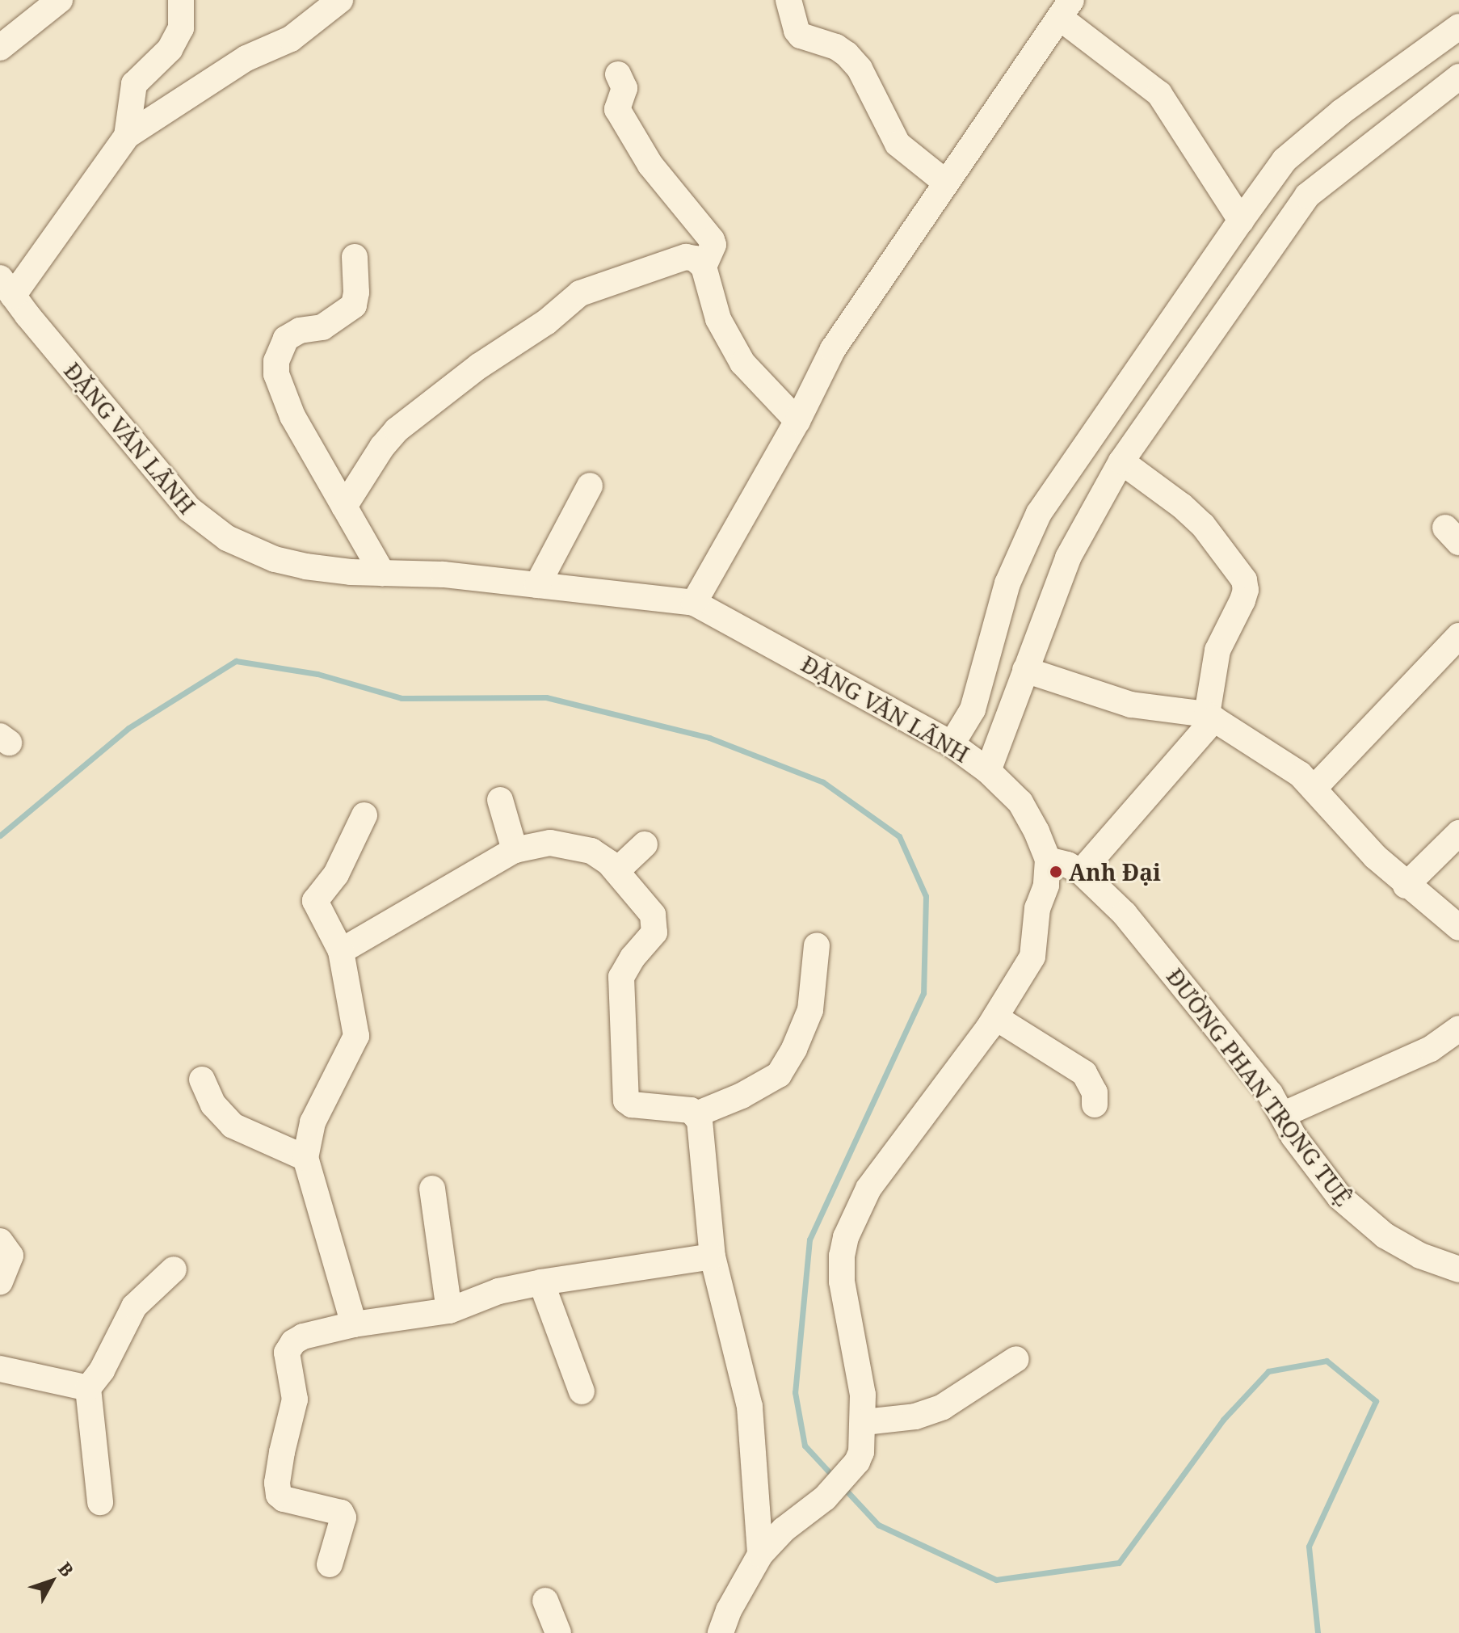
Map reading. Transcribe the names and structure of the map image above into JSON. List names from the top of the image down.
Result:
{
  "streets": {
    "street": ["ĐẶNG VĂN LÃNH", "ĐƯỜNG PHAN TRỌNG TUỆ"]
  },
  "crossings": [
    ["ĐẶNG VĂN LÃNH", "ĐƯỜNG PHAN TRỌNG TUỆ"]
  ],
  "places": ["Anh Đại"],
  "north": "top right"
}
